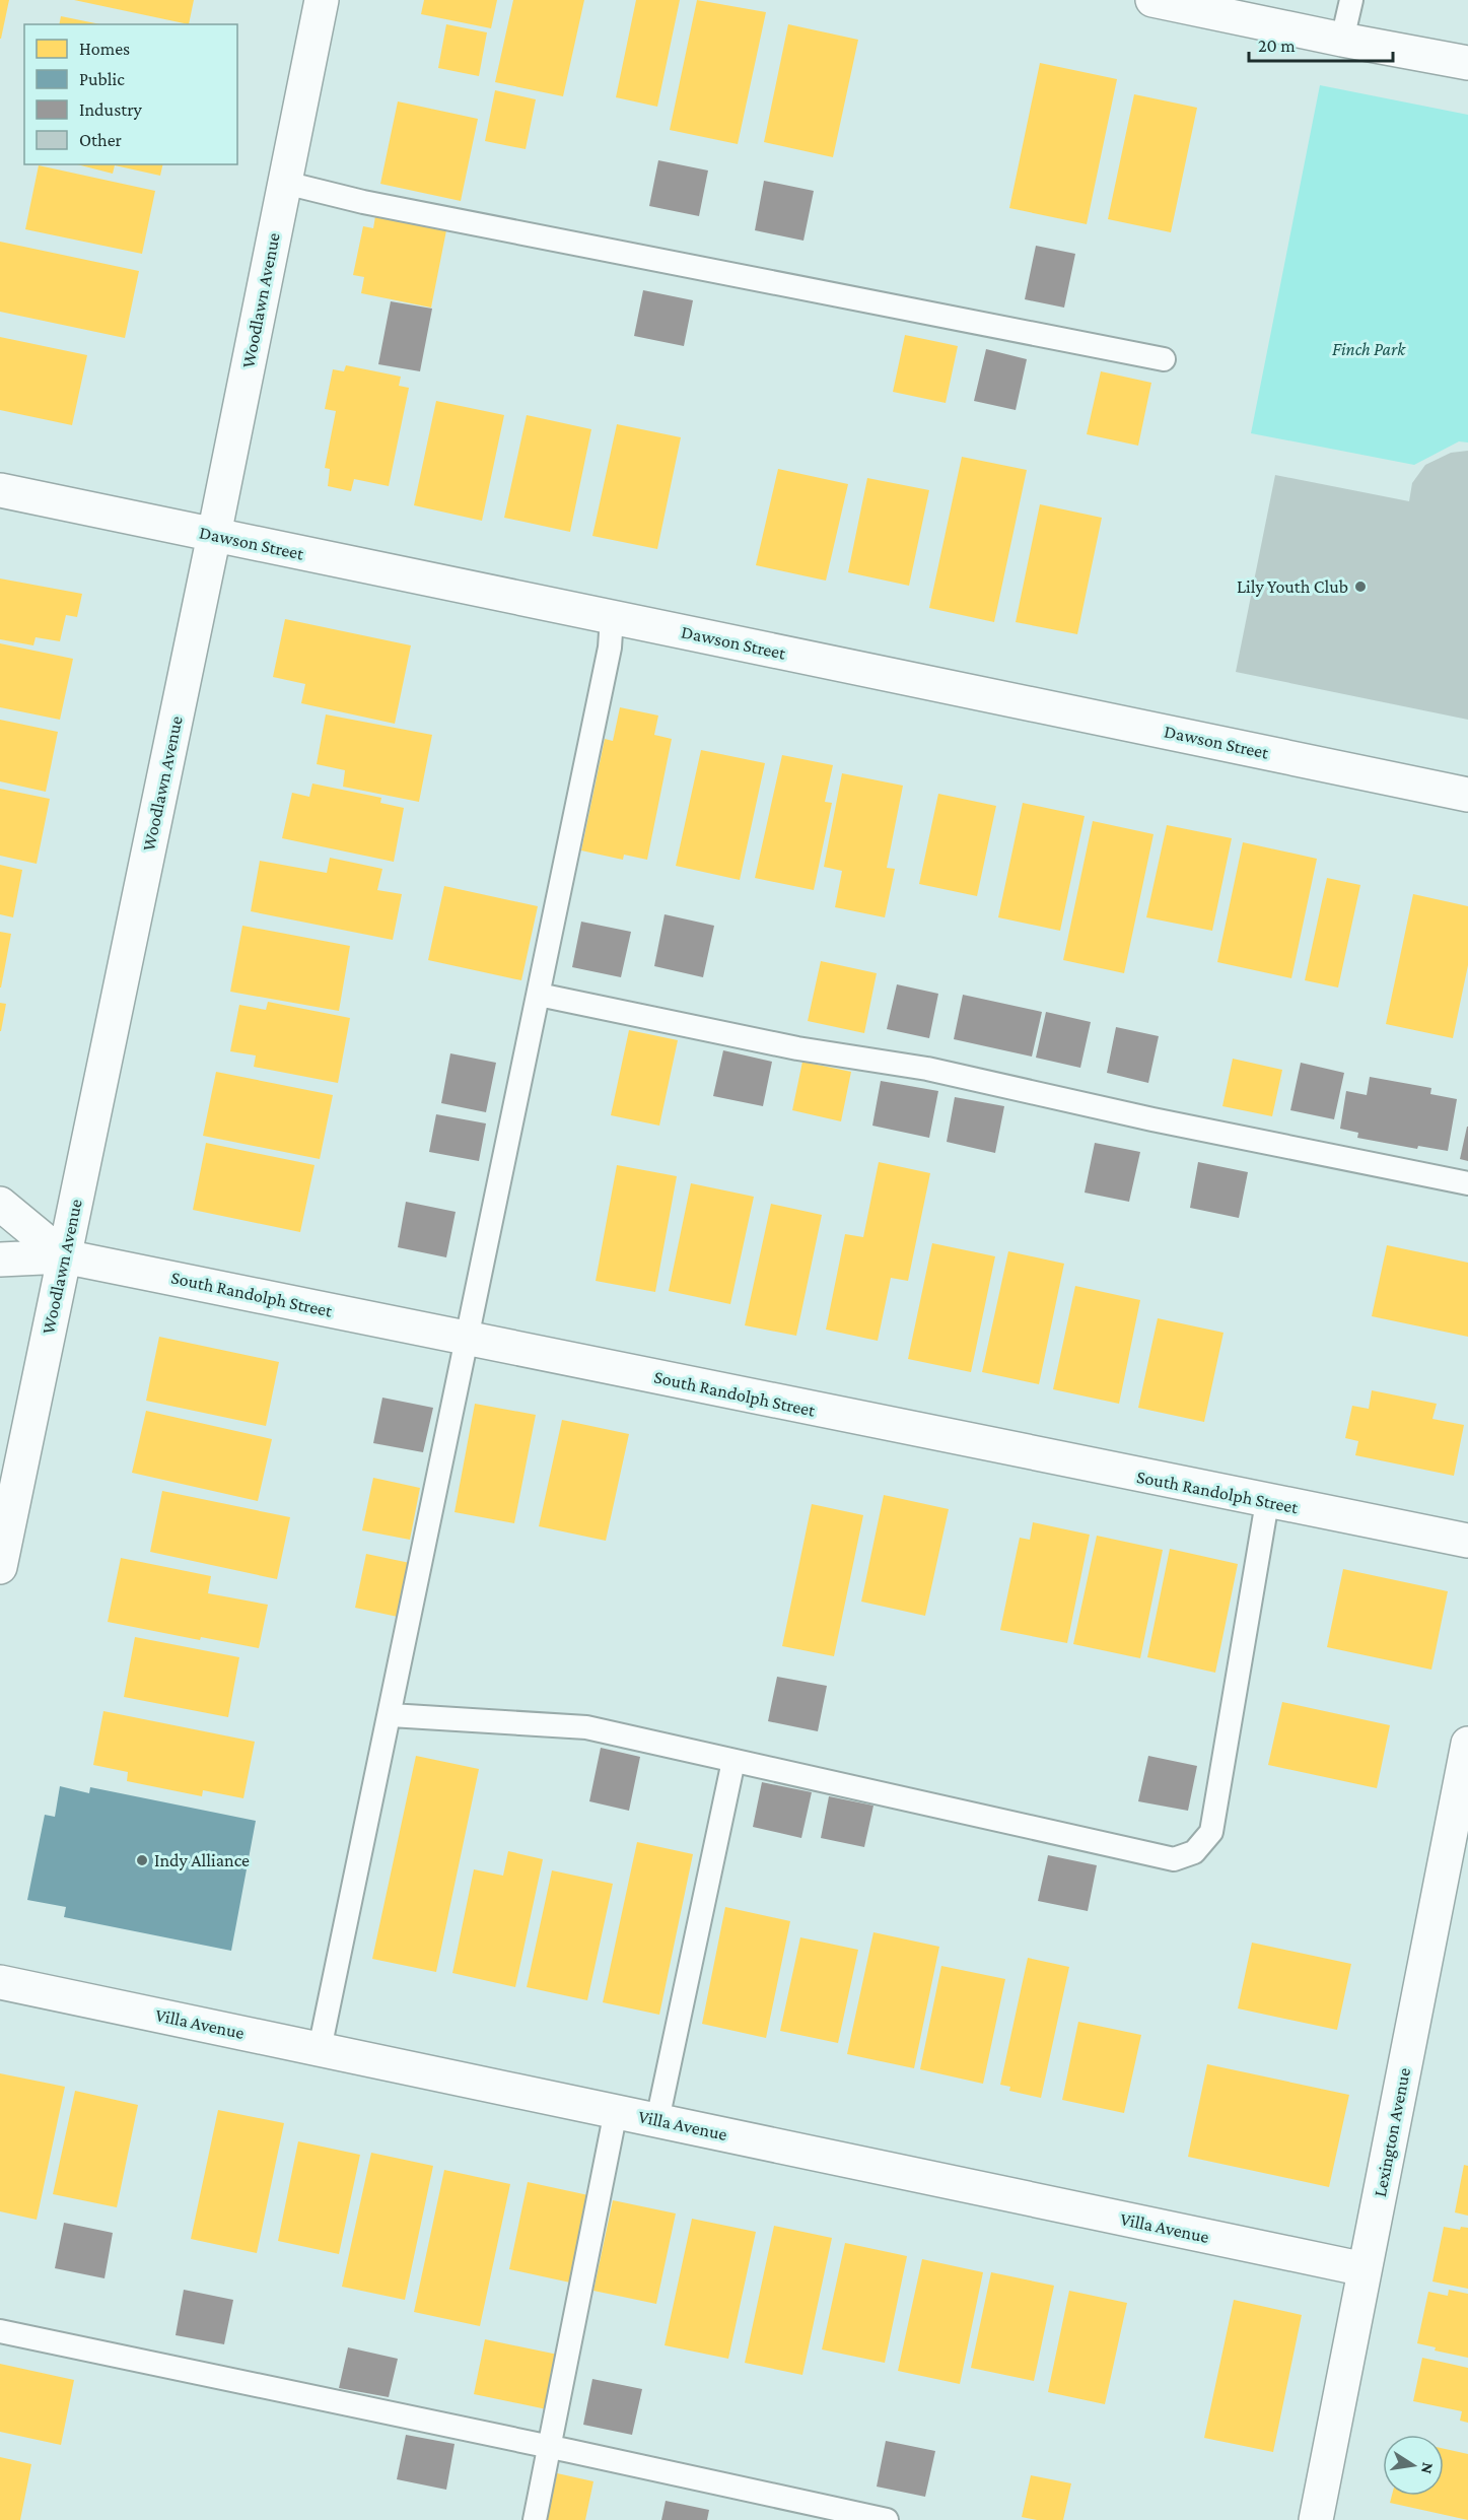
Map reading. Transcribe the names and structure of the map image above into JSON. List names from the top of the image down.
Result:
{
  "streets": {
    "street": [
      "Woodlawn Avenue",
      "Dawson Street",
      "South Randolph Street",
      "Villa Avenue",
      "Lexington Avenue"
    ]
  },
  "crossings": [
    ["Woodlawn Avenue", "Dawson Street"],
    ["Woodlawn Avenue", "South Randolph Street"],
    ["Villa Avenue", "Lexington Avenue"]
  ],
  "parks": ["Finch Park"],
  "places": ["Lily Youth Club", "Indy Alliance"],
  "legend": [
    "Homes",
    "Public",
    "Industry",
    "Other"
  ],
  "scale_bar": "20 m",
  "north": "right"
}
